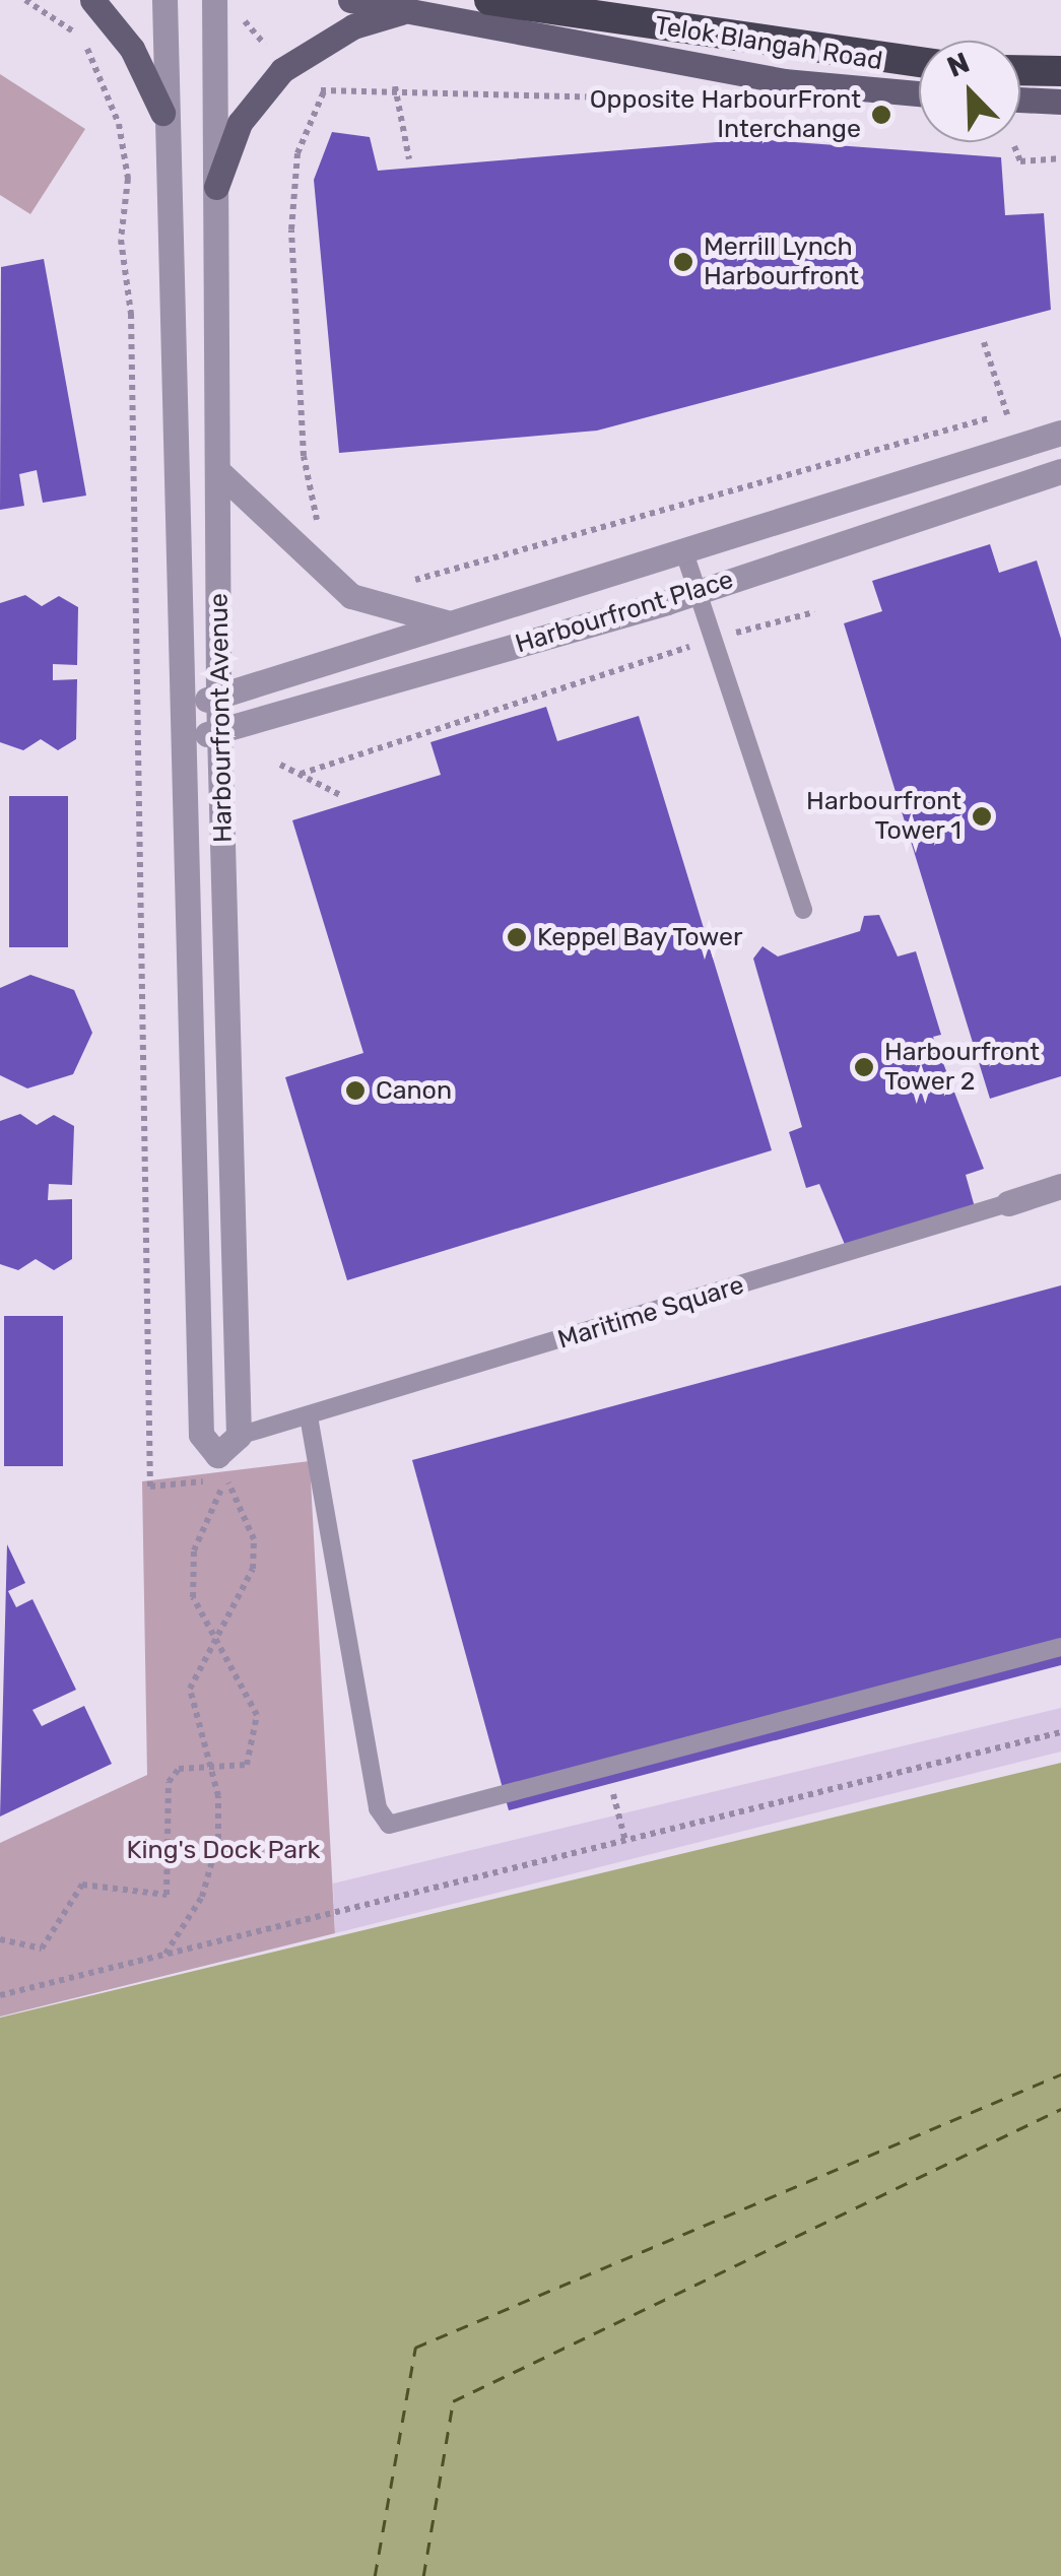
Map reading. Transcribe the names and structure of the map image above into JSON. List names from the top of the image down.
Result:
{
  "streets": {
    "main road": ["Telok Blangah Road"],
    "street": ["Harbourfront Place", "Harbourfront Avenue", "Maritime Square"]
  },
  "crossings": [
    ["Harbourfront Place", "Harbourfront Avenue"],
    ["Harbourfront Avenue", "Maritime Square"]
  ],
  "parks": ["King's Dock Park"],
  "places": [
    "Opposite HarbourFront Interchange",
    "Merrill Lynch Harbourfront",
    "Harbourfront Tower 1",
    "Keppel Bay Tower",
    "Harbourfront Tower 2",
    "Canon"
  ],
  "north": "top left"
}
